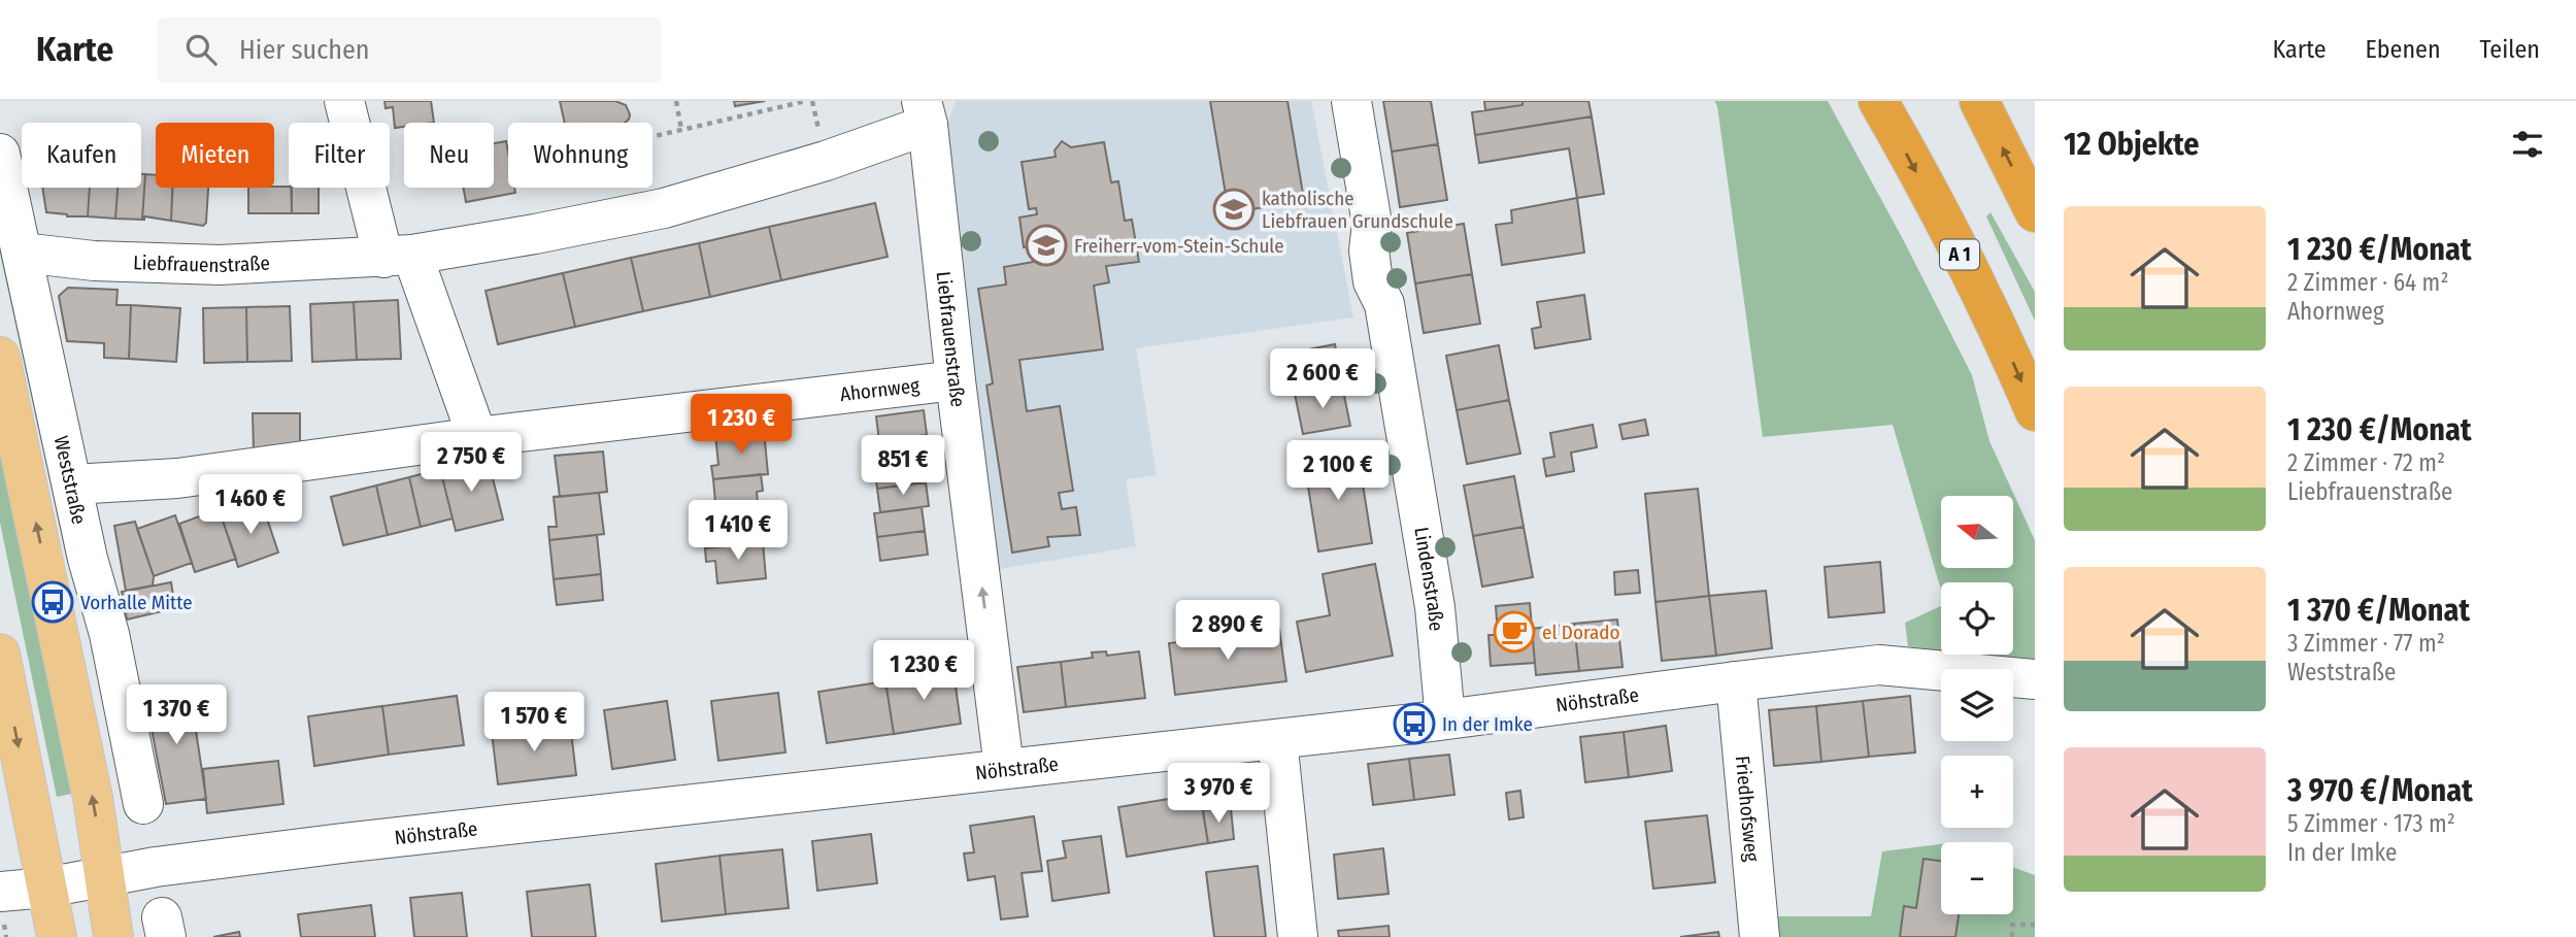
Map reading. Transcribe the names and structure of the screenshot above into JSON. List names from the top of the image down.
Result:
{
  "streets": {
    "highway": ["A 1"],
    "street": [
      "Liebfrauenstraße",
      "Ahornweg",
      "Weststraße",
      "Lindenstraße",
      "Nöhstraße",
      "Friedhofsweg"
    ]
  },
  "crossings": [
    ["Liebfrauenstraße", "Ahornweg"],
    ["Liebfrauenstraße", "Weststraße"],
    ["Liebfrauenstraße", "Nöhstraße"],
    ["Ahornweg", "Weststraße"],
    ["Lindenstraße", "Nöhstraße"],
    ["Nöhstraße", "Friedhofsweg"]
  ],
  "places": {
    "school or university": ["katholische Liebfrauen Grundschule", "Freiherr-vom-Stein-Schule"],
    "bus stop": ["Vorhalle Mitte", "In der Imke"],
    "cafe": ["el Dorado"]
  },
  "north": "left",
  "page": {
    "header": "Karte",
    "search": "Hier suchen",
    "nav": ["Karte", "Ebenen", "Teilen"],
    "heading": "12 Objekte",
    "chip": [
      "Kaufen",
      "Mieten",
      "Filter",
      "Neu",
      "Wohnung"
    ],
    "list": [
      {
        "name": "1 230 €/Monat",
        "note": "2 Zimmer · 64 m² · Ahornweg"
      },
      {
        "name": "1 230 €/Monat",
        "note": "2 Zimmer · 72 m² · Liebfrauenstraße"
      },
      {
        "name": "1 370 €/Monat",
        "note": "3 Zimmer · 77 m² · Weststraße"
      },
      {
        "name": "3 970 €/Monat",
        "note": "5 Zimmer · 173 m² · In der Imke"
      }
    ],
    "price": [
      "2 600 €",
      "1 230 €",
      "2 750 €",
      "851 €",
      "2 100 €",
      "1 460 €",
      "1 410 €",
      "2 890 €",
      "1 230 €",
      "1 370 €",
      "1 570 €",
      "3 970 €"
    ],
    "map_buttons": ["+", "−"]
  }
}
